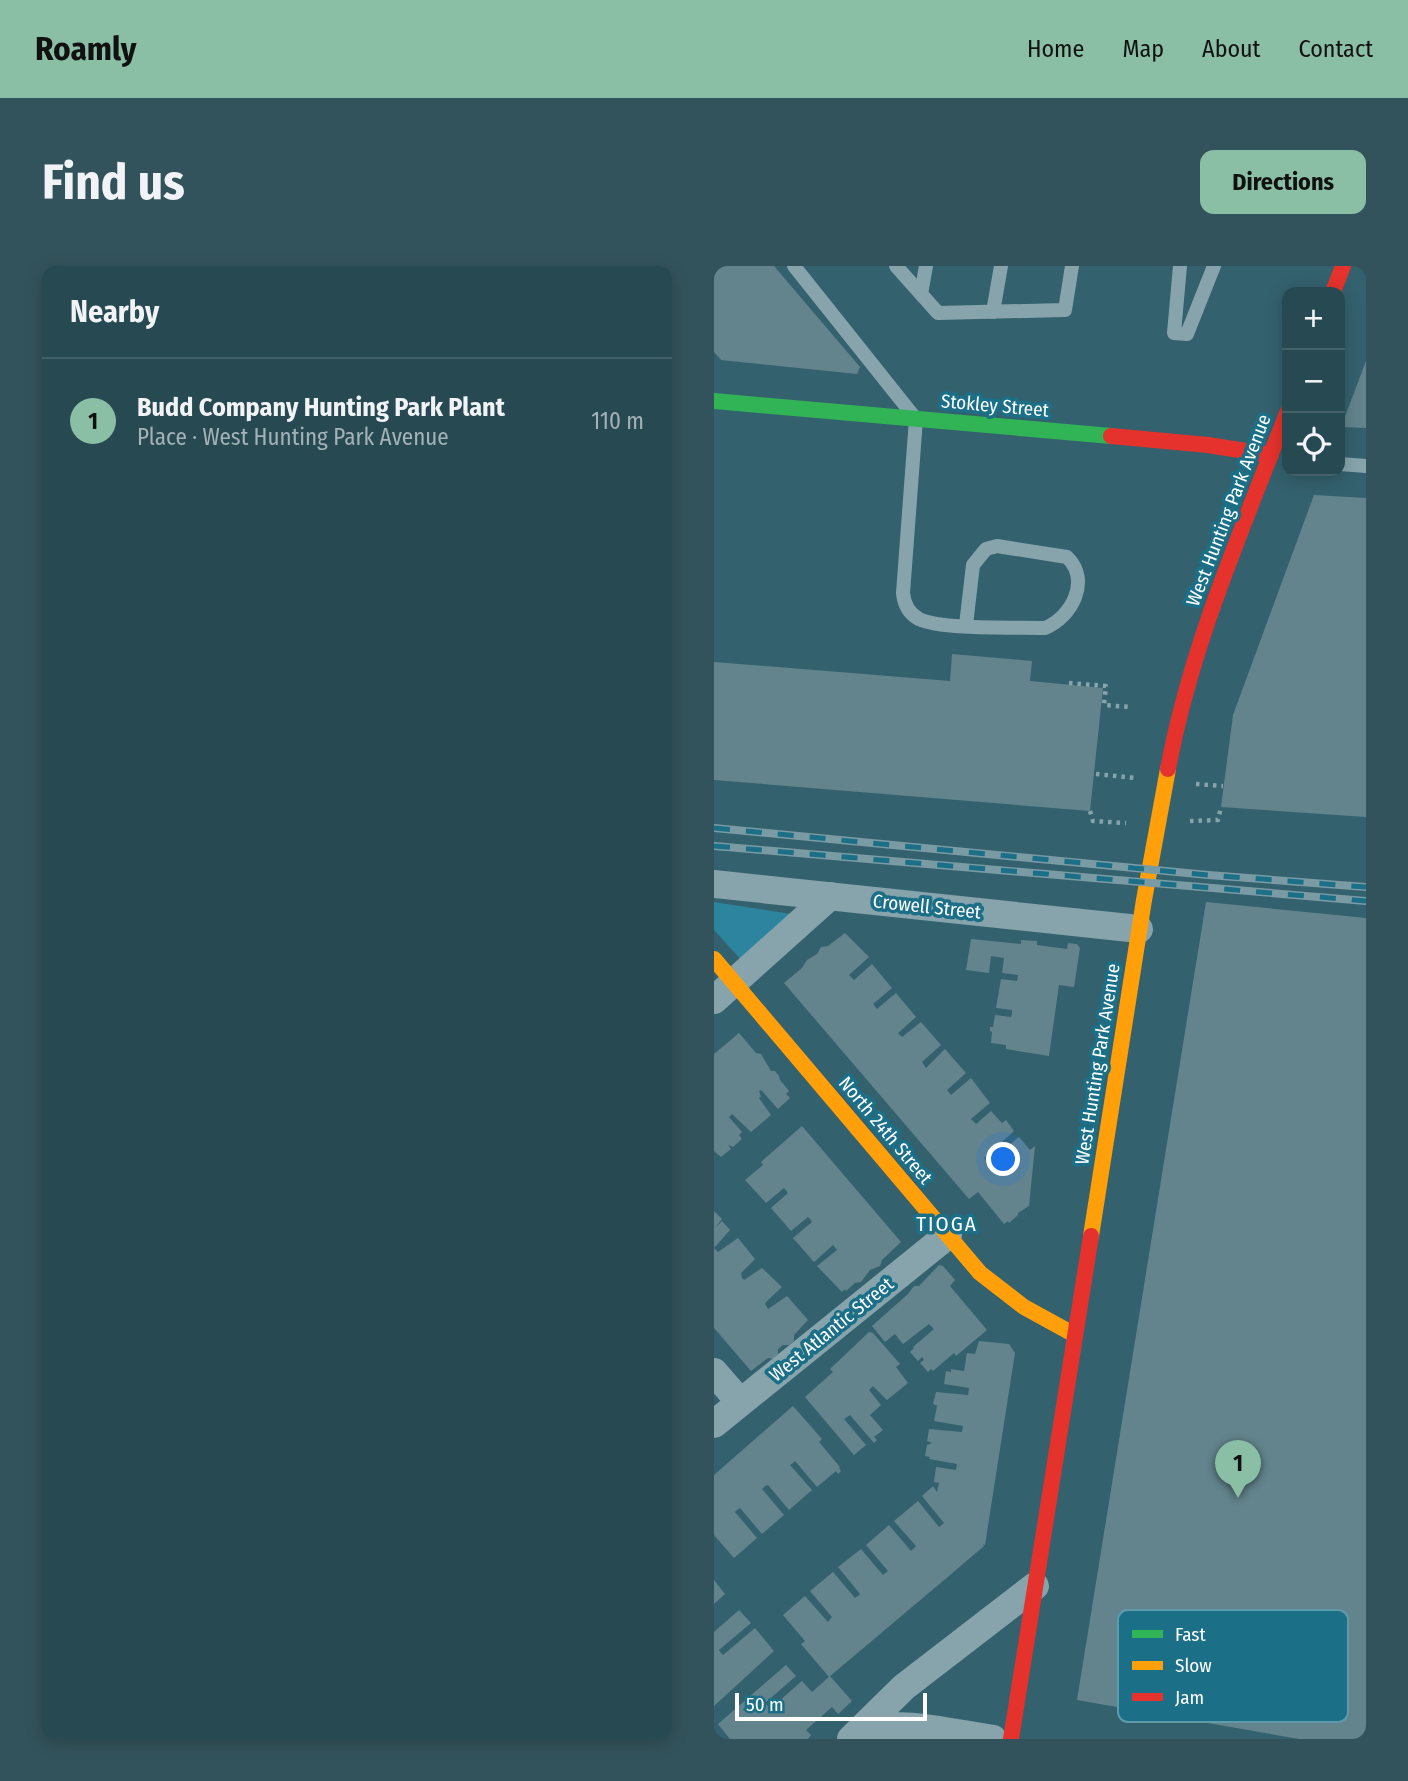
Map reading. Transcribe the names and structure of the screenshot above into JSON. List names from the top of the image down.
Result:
{
  "streets": {
    "main road": ["Stokley Street", "West Hunting Park Avenue", "North 24th Street"],
    "street": ["Crowell Street", "West Atlantic Street"]
  },
  "crossings": [
    ["Stokley Street", "West Hunting Park Avenue"],
    ["West Hunting Park Avenue", "Crowell Street"],
    ["West Hunting Park Avenue", "North 24th Street"],
    ["North 24th Street", "West Atlantic Street"]
  ],
  "districts": ["TIOGA"],
  "legend": ["Fast", "Slow", "Jam"],
  "scale_bar": "50 m",
  "page": {
    "header": "Roamly",
    "nav": [
      "Home",
      "Map",
      "About",
      "Contact"
    ],
    "buttons": "Directions",
    "title": "Find us",
    "heading": "Nearby",
    "map_buttons": ["+", "−"],
    "list": [
      {
        "mark": "1",
        "name": "Budd Company Hunting Park Plant",
        "note": "Place · West Hunting Park Avenue",
        "value": "110 m"
      }
    ],
    "pins": "1",
    "scale": "50 m"
  }
}
